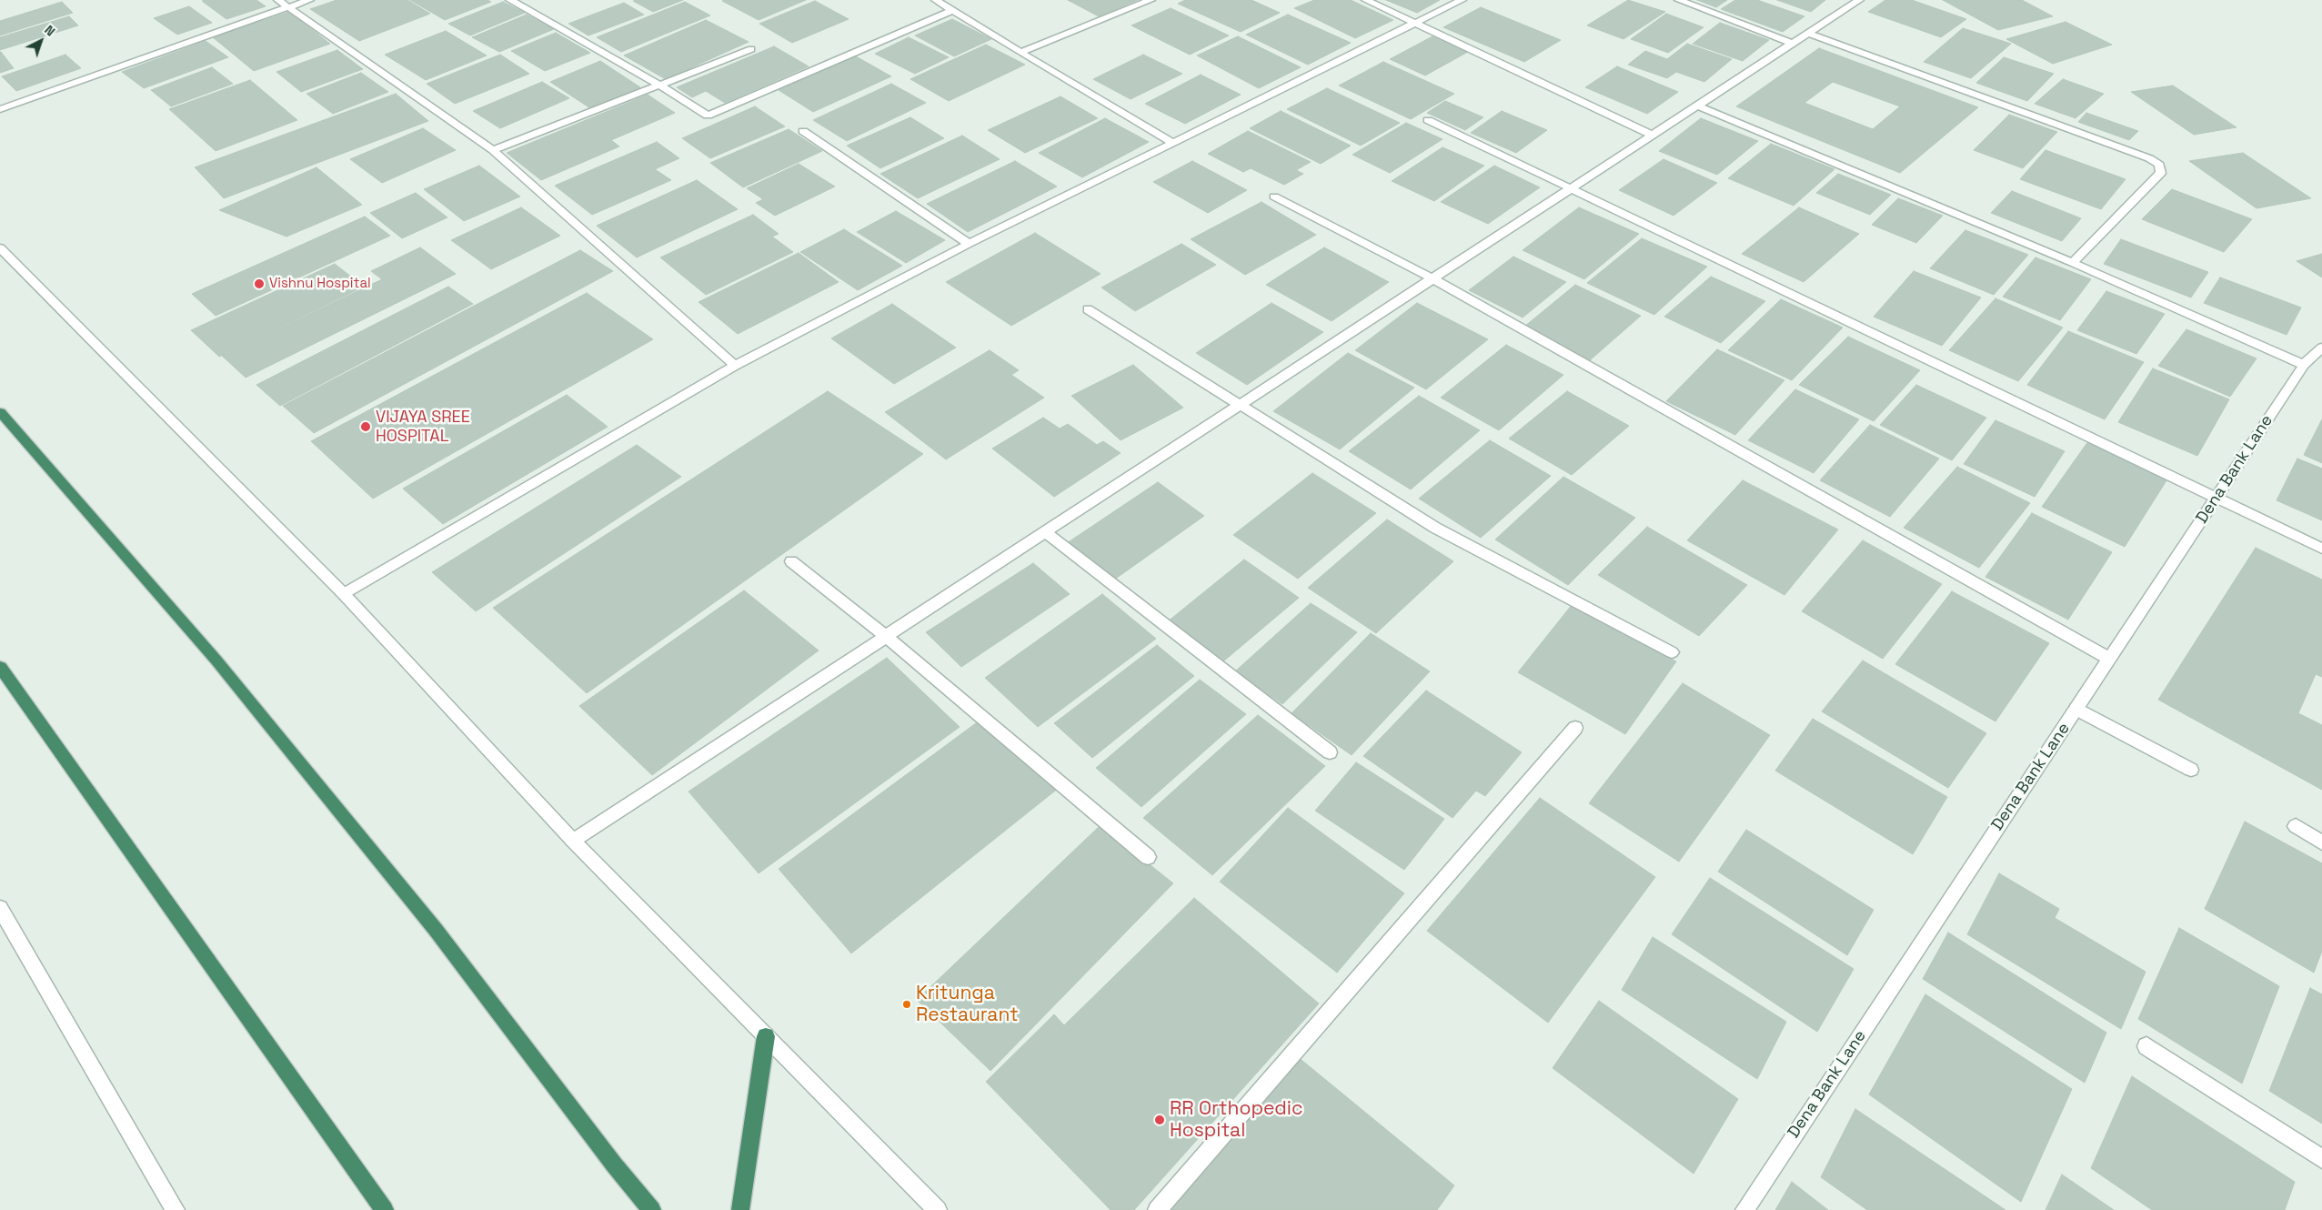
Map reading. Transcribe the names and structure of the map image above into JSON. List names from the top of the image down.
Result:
{
  "streets": {
    "street": ["Dena Bank Lane"]
  },
  "places": [
    "Vishnu Hospital",
    "VIJAYA SREE HOSPITAL",
    "Kritunga Restaurant",
    "RR Orthopedic Hospital"
  ],
  "north": "top right"
}
